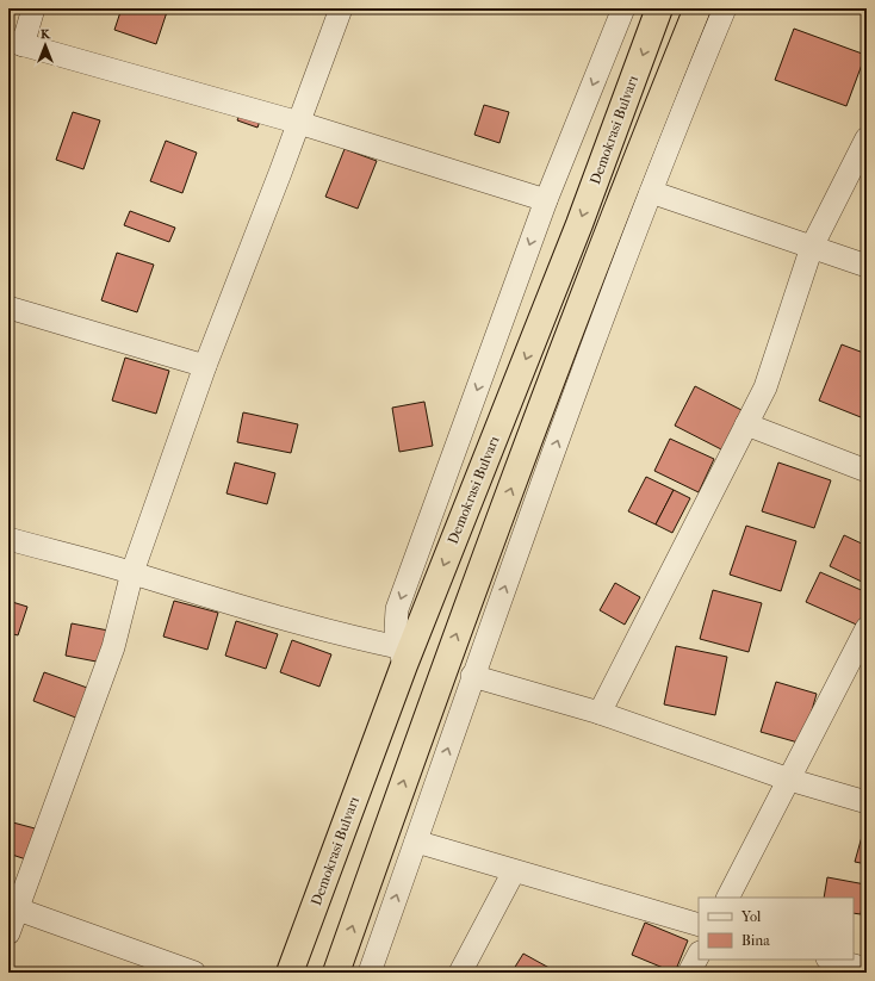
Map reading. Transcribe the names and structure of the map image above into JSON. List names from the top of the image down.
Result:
{
  "streets": {
    "highway": ["Demokrasi Bulvarı"]
  },
  "legend": ["Yol", "Bina"],
  "north": "top"
}
